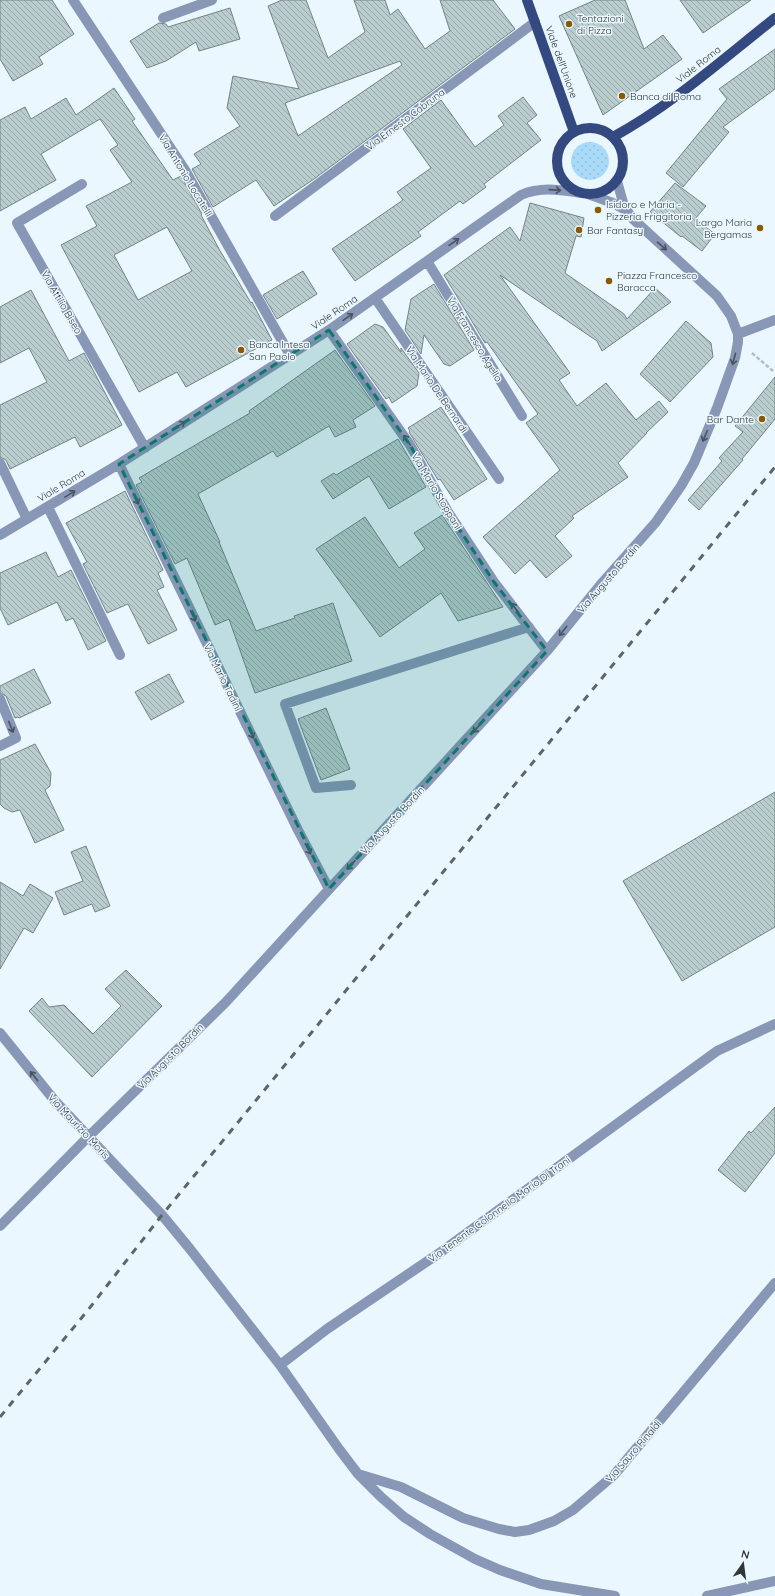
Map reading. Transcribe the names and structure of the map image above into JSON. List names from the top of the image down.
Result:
{
  "streets": {
    "main road": ["Viale dell'Unione", "Viale Roma"],
    "street": [
      "Via Ernesto Cabruna",
      "Via Antonio Locatelli",
      "Via Attilio Biseo",
      "Via Francesco Agello",
      "Via Mario De Bernardi",
      "Via Mario Stoppani",
      "Via Augusto Bordin",
      "Via Mario Tadini",
      "Via Maurizio Moris",
      "Via Tenente Colonnello Mario Di Trani",
      "Via Sauro Rinaldi"
    ]
  },
  "crossings": [
    ["Viale dell'Unione", "Viale Roma"],
    ["Viale dell'Unione", "Via Ernesto Cabruna"],
    ["Viale Roma", "Via Antonio Locatelli"],
    ["Viale Roma", "Via Attilio Biseo"],
    ["Viale Roma", "Via Francesco Agello"],
    ["Viale Roma", "Via Mario De Bernardi"],
    ["Viale Roma", "Via Mario Stoppani"],
    ["Viale Roma", "Via Mario Tadini"],
    ["Via Mario Stoppani", "Via Augusto Bordin"],
    ["Via Augusto Bordin", "Via Mario Tadini"],
    ["Via Augusto Bordin", "Via Maurizio Moris"],
    ["Via Maurizio Moris", "Via Tenente Colonnello Mario Di Trani"]
  ],
  "one_way": ["Viale Roma", "Via Mario Stoppani", "Via Augusto Bordin"],
  "places": [
    "Tentazioni di Pizza",
    "Banca di Roma",
    "Isidoro e Maria - Pizzeria Friggitoria",
    "Largo Maria Bergamas",
    "Bar Fantasy",
    "Piazza Francesco Baracca",
    "Banca Intesa San Paolo",
    "Bar Dante"
  ],
  "north": "top"
}
